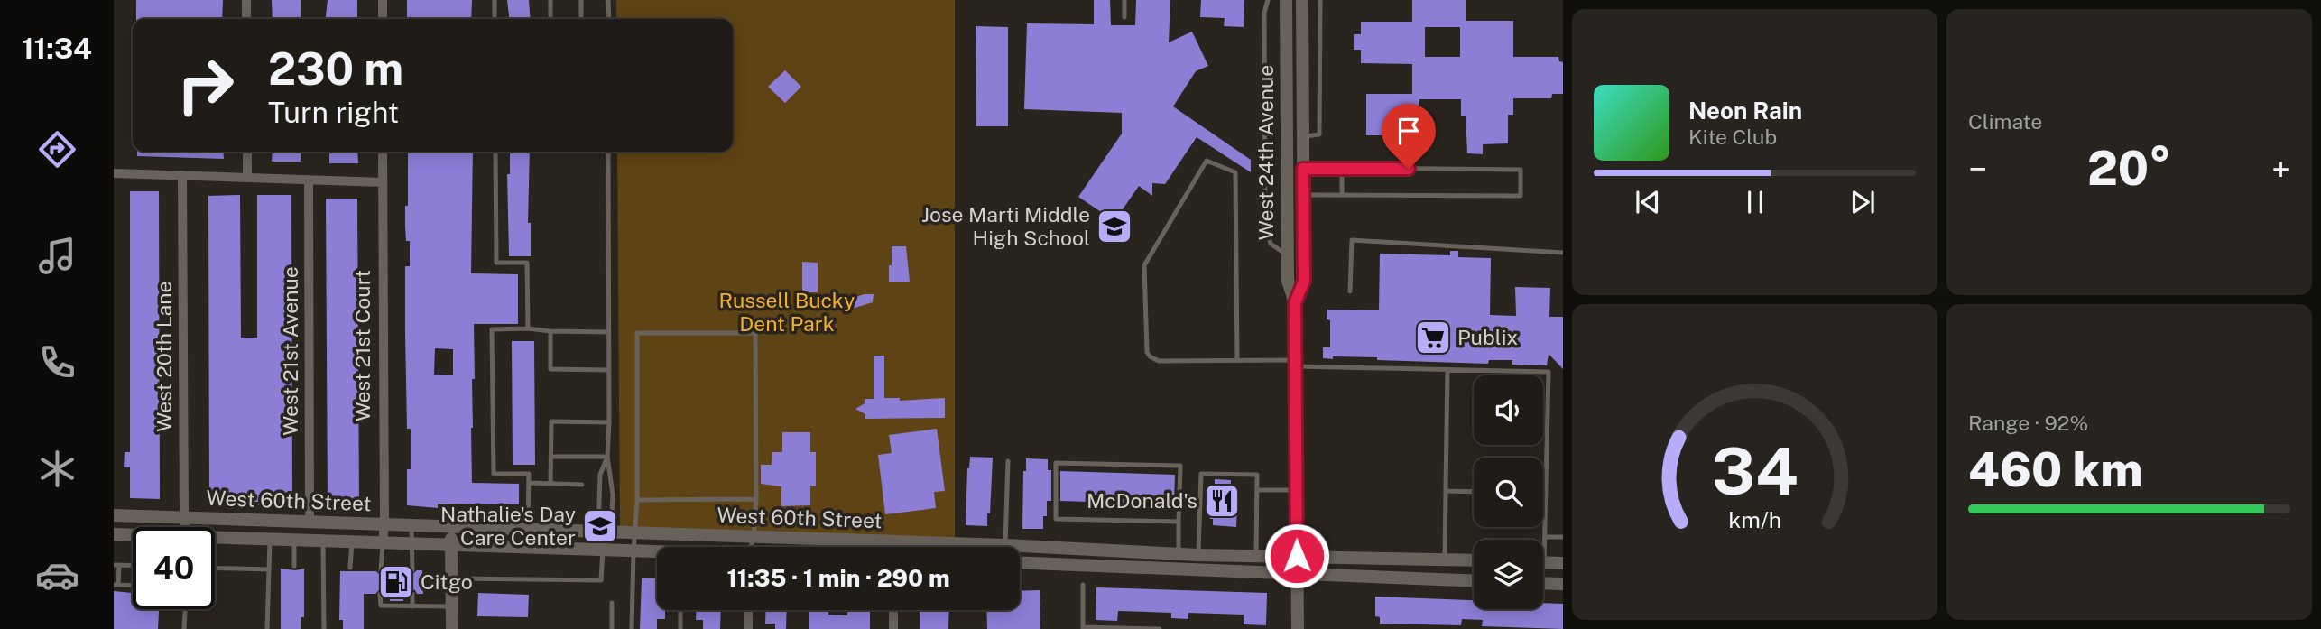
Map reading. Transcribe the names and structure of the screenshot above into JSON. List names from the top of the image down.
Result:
{
  "streets": {
    "street": [
      "West 24th Avenue",
      "West 21st Court",
      "West 21st Avenue",
      "West 20th Lane",
      "West 60th Street"
    ]
  },
  "crossings": [
    ["West 24th Avenue", "West 60th Street"],
    ["West 21st Court", "West 60th Street"],
    ["West 21st Avenue", "West 60th Street"],
    ["West 20th Lane", "West 60th Street"]
  ],
  "parks": ["Russell Bucky Dent Park"],
  "places": {
    "school or university": ["Jose Marti Middle High School", "Nathalie's Day Care Center"],
    "supermarket": ["Publix"],
    "restaurant": ["McDonald's"],
    "fuel station": ["Citgo"]
  },
  "page": {
    "tabs": "11:34",
    "tile": [
      "Climate",
      ["Range · 92%", "460 km"]
    ],
    "turn": ["230 m", "Turn right"],
    "song": ["Neon Rain", "Kite Club"],
    "heat": ["−", "20°", "+"],
    "limit": "40",
    "trip": "11:35 · 1 min · 290 m",
    "gauge": ["34", "km/h"]
  }
}
